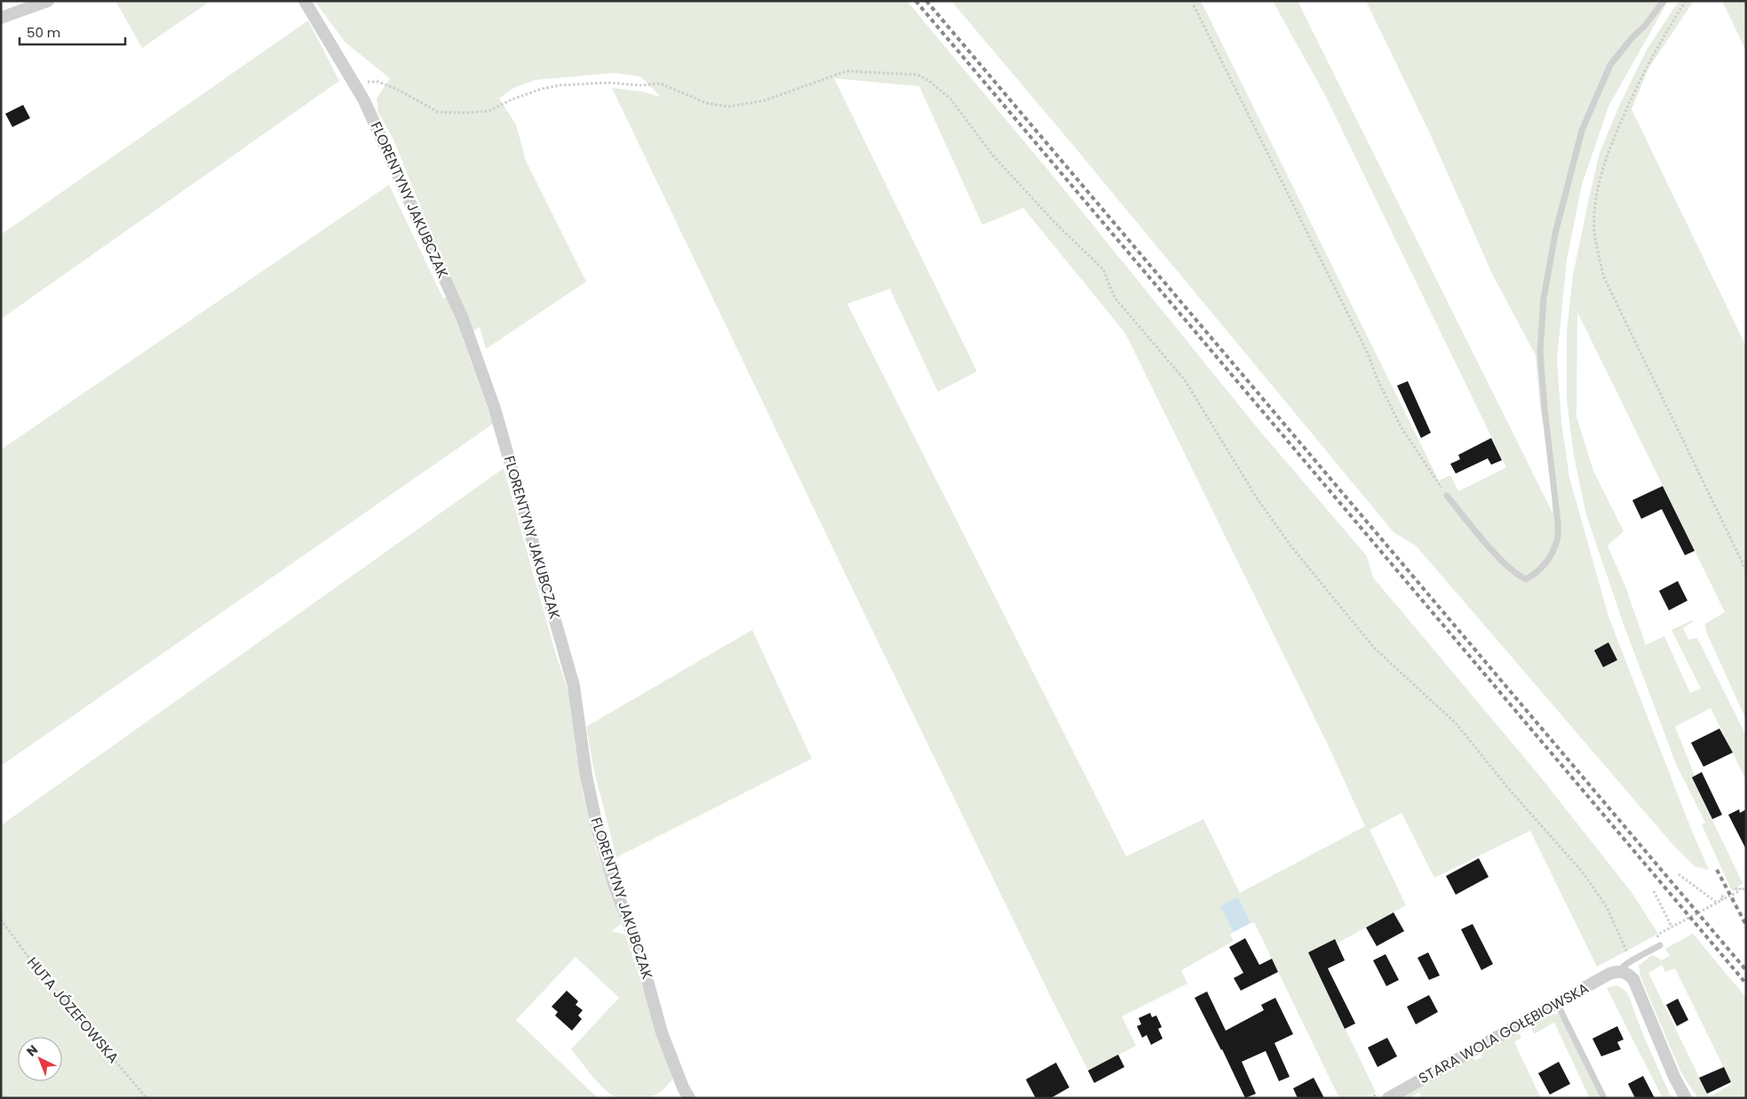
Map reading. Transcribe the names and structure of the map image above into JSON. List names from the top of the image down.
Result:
{
  "streets": {
    "street": ["FLORENTYNY JAKUBCZAK", "STARA WOLA GOŁĘBIOWSKA"],
    "path": ["HUTA JÓZEFOWSKA"]
  },
  "scale_bar": "50 m",
  "north": "top left"
}
